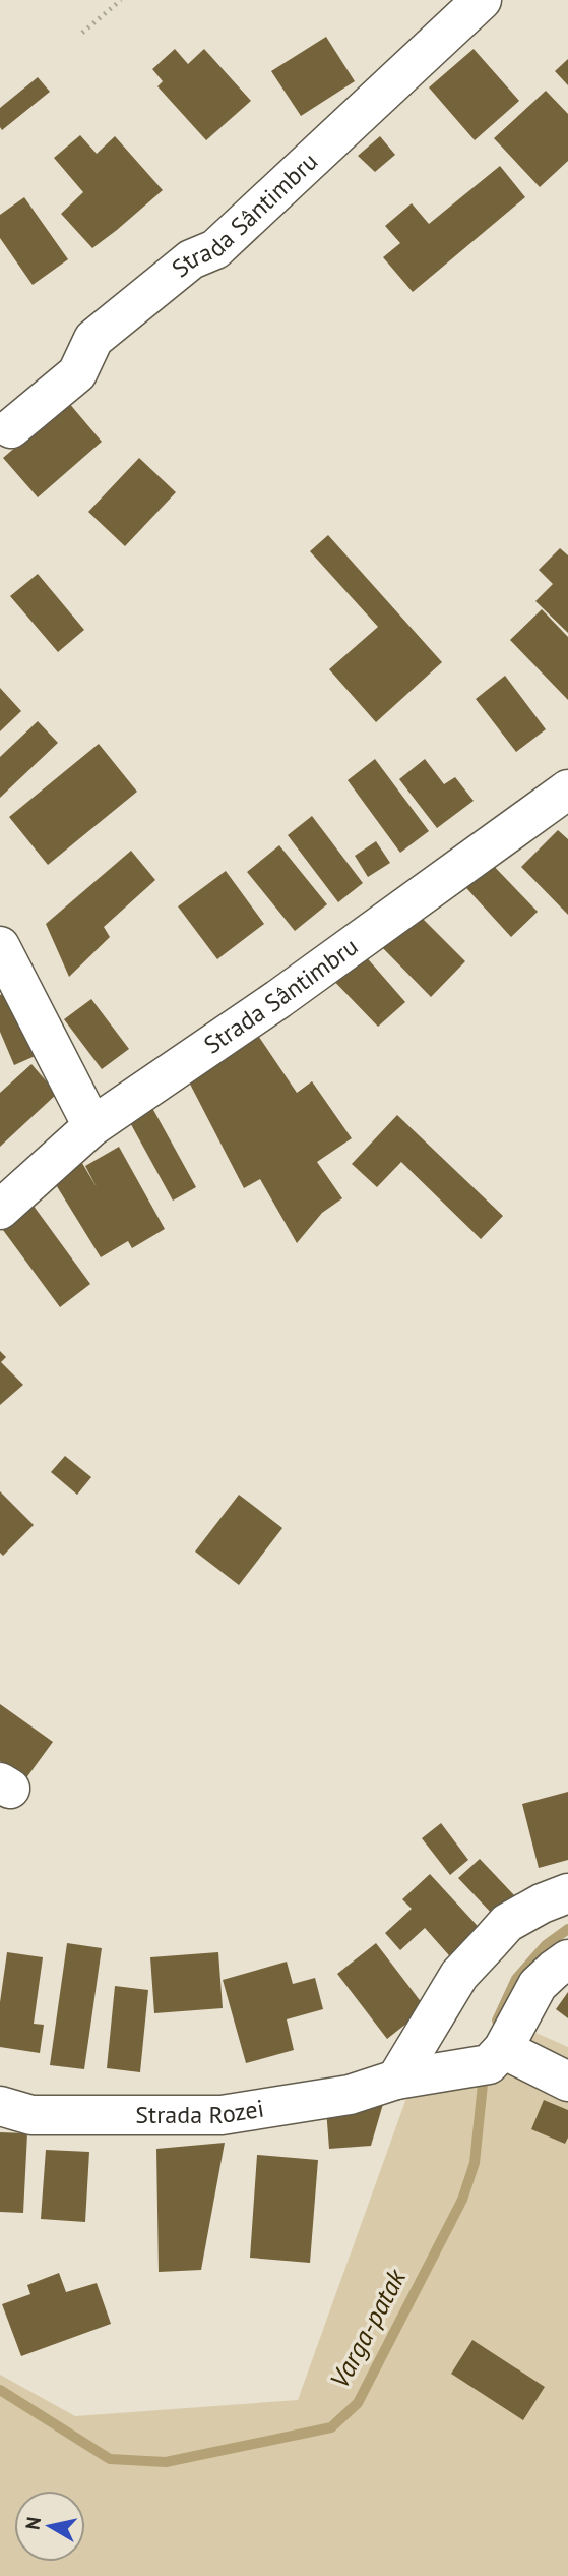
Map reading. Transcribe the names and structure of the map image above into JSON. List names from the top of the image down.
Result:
{
  "streets": {
    "street": ["Strada Sântimbru", "Strada Rozei"]
  },
  "water": ["Varga-patak"],
  "north": "left"
}
